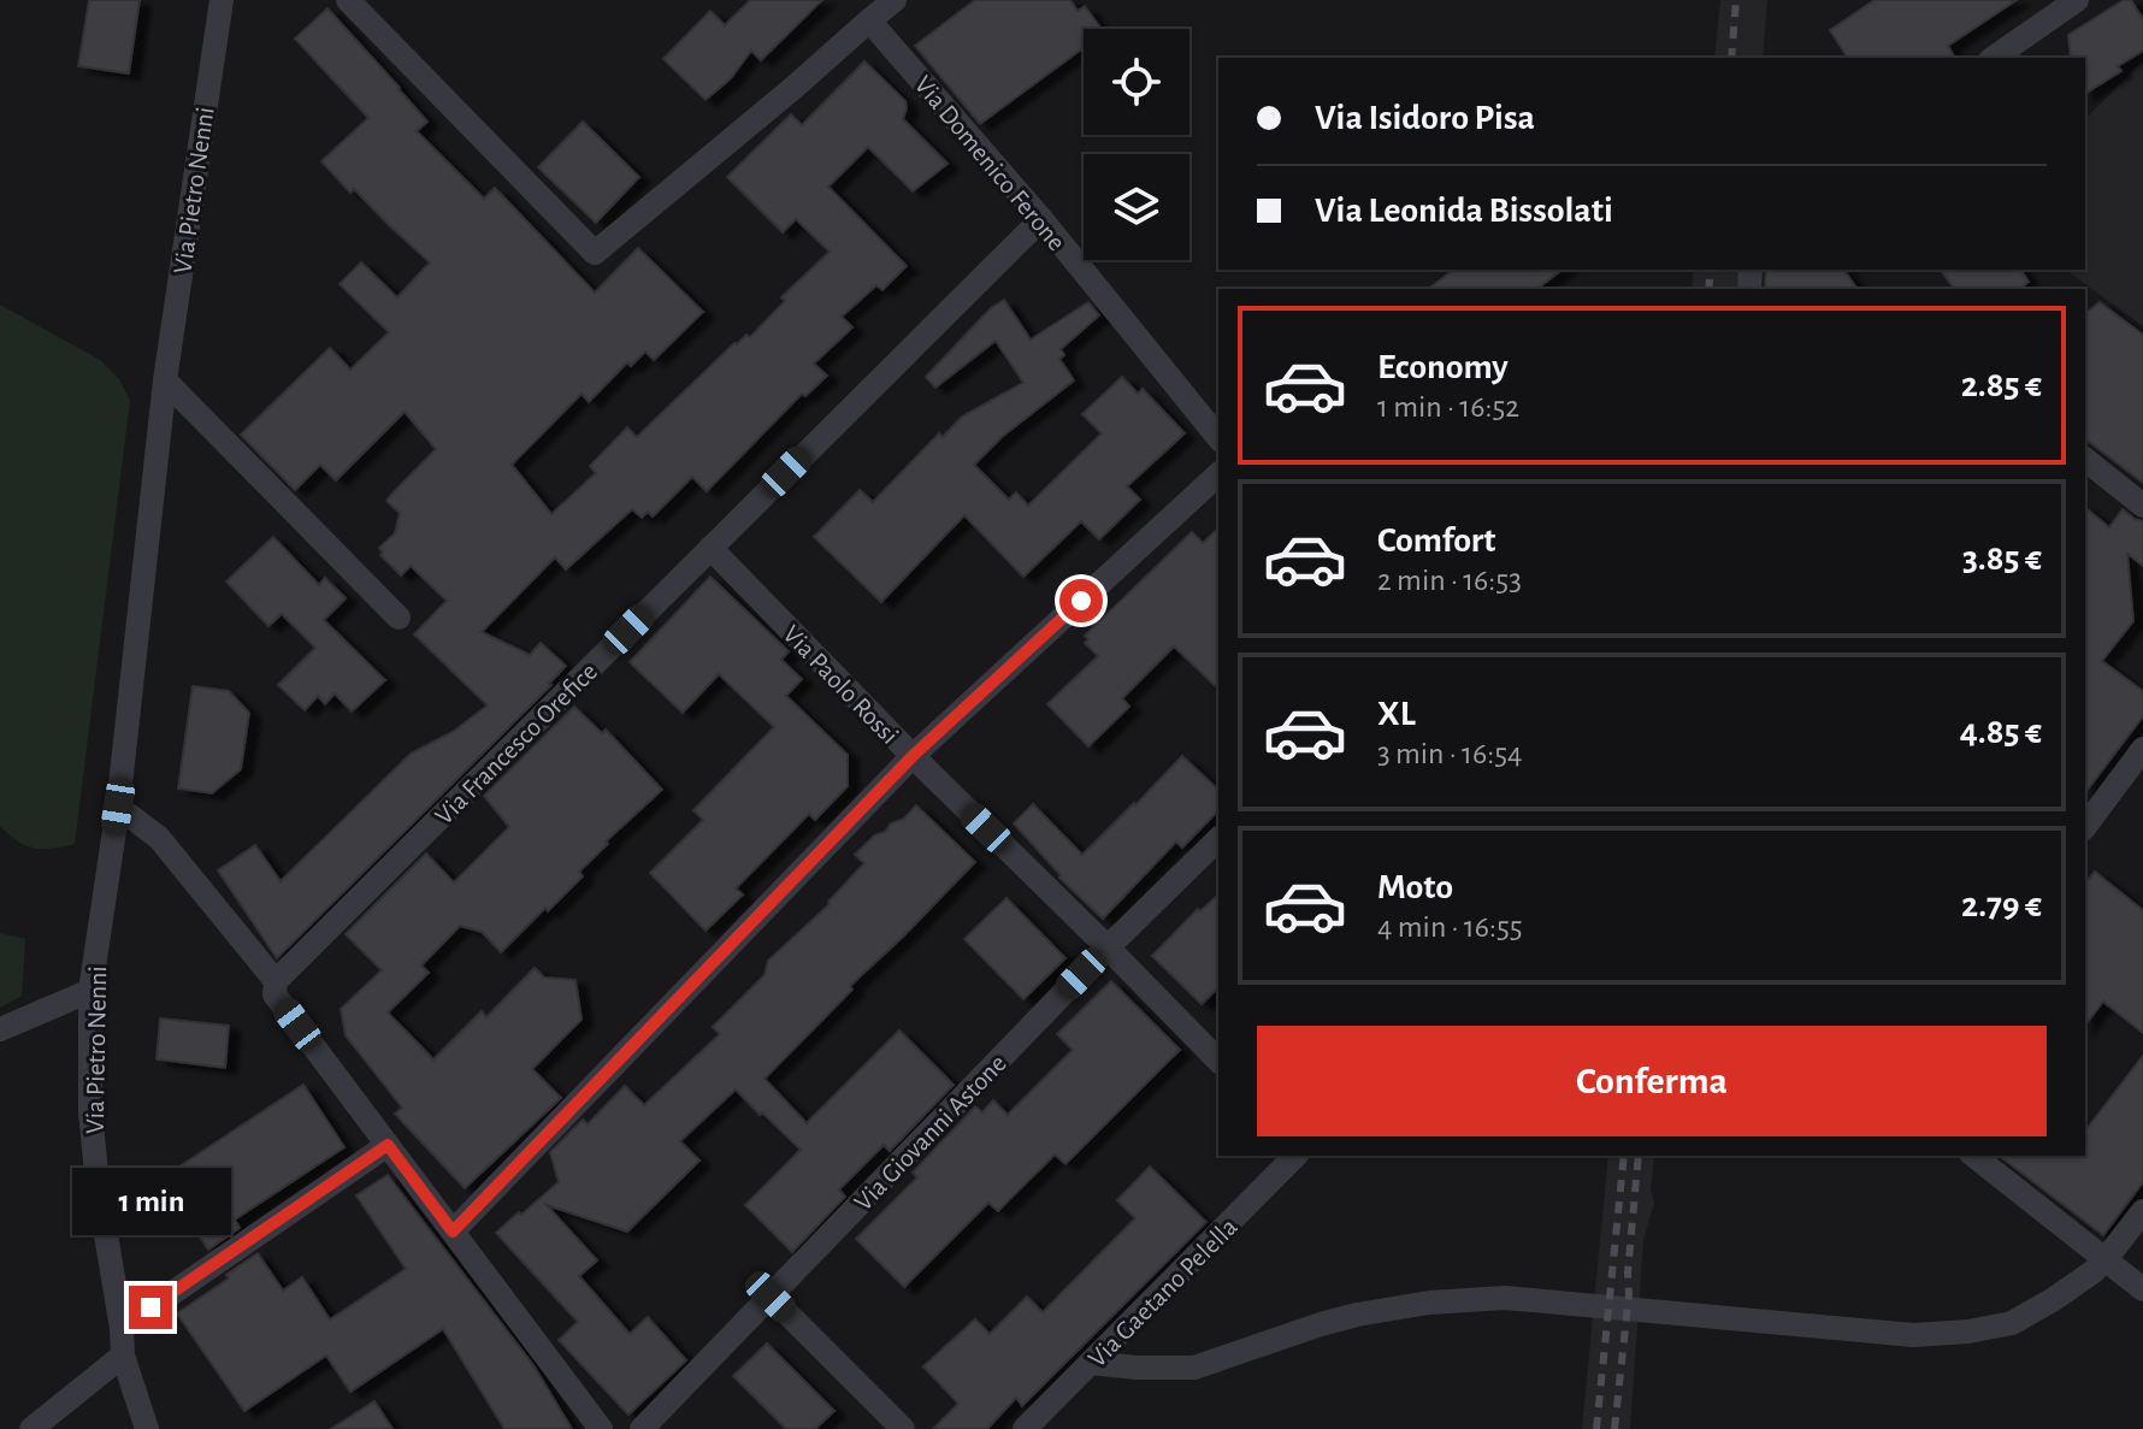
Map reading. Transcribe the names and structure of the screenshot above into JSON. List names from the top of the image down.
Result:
{
  "streets": {
    "street": [
      "Via Domenico Ferone",
      "Via Pietro Nenni",
      "Via Paolo Rossi",
      "Via Francesco Orefice",
      "Via Giovanni Astone",
      "Via Gaetano Pelella"
    ]
  },
  "crossings": [
    ["Via Domenico Ferone", "Via Francesco Orefice"],
    ["Via Paolo Rossi", "Via Francesco Orefice"],
    ["Via Paolo Rossi", "Via Giovanni Astone"]
  ],
  "page": {
    "banner": ["Via Isidoro Pisa", "Via Leonida Bissolati"],
    "list": [
      {
        "name": "Economy",
        "note": "1 min · 16:52",
        "value": "2.85 €"
      },
      {
        "name": "Comfort",
        "note": "2 min · 16:53",
        "value": "3.85 €"
      },
      {
        "name": "XL",
        "note": "3 min · 16:54",
        "value": "4.85 €"
      },
      {
        "name": "Moto",
        "note": "4 min · 16:55",
        "value": "2.79 €"
      }
    ],
    "buttons": "Conferma",
    "bubble": "1 min"
  }
}
